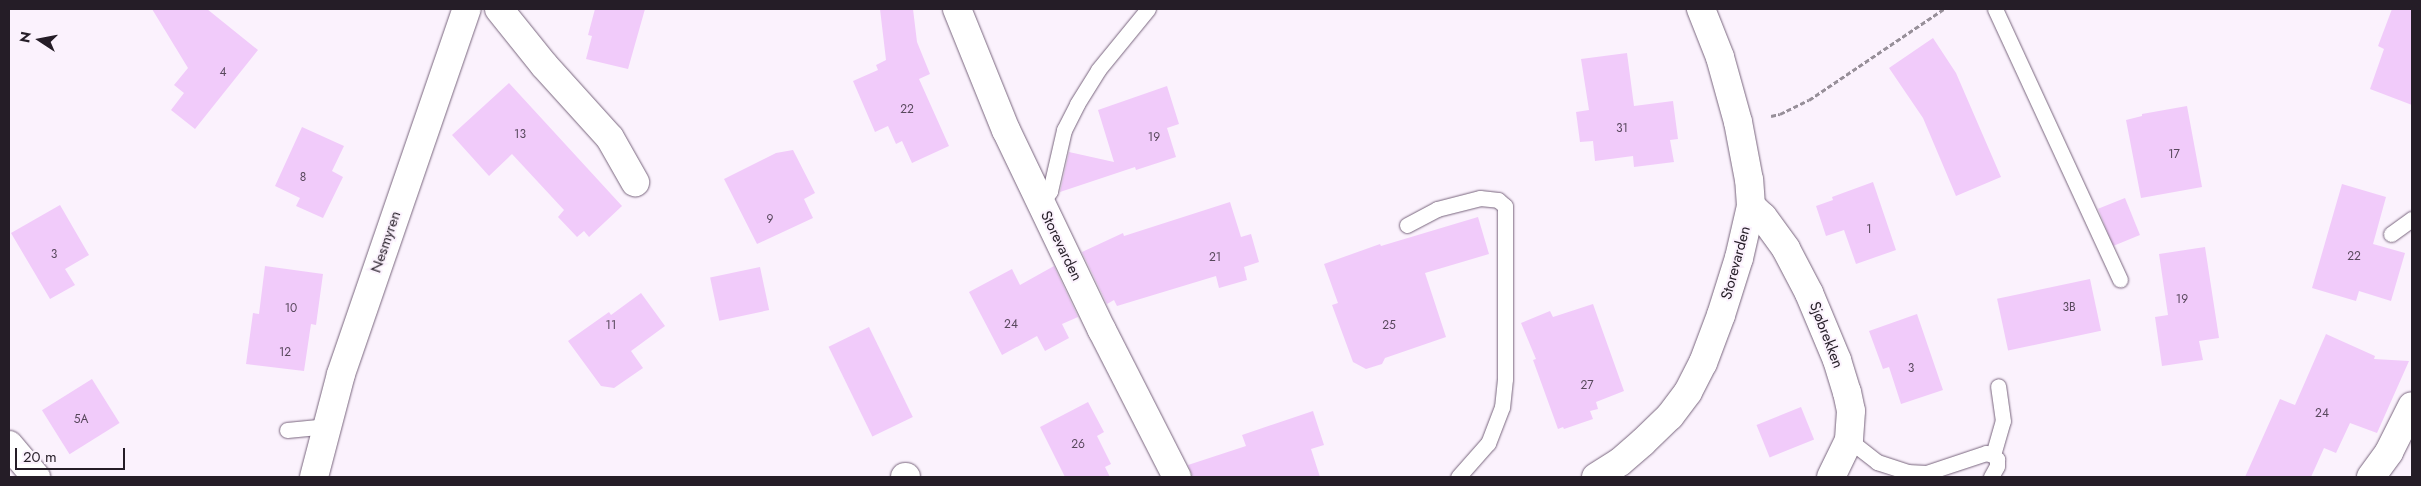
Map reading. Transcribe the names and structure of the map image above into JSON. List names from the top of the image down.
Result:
{
  "streets": {
    "street": ["Nesmyren", "Storevarden", "Sjøbrekken"]
  },
  "crossings": [
    ["Storevarden", "Sjøbrekken"]
  ],
  "house_numbers": [
    "4",
    "22",
    "31",
    "13",
    "19",
    "17",
    "8",
    "9",
    "1",
    "3",
    "22",
    "21",
    "19",
    "3B",
    "10",
    "24",
    "11",
    "25",
    "12",
    "3",
    "27",
    "24",
    "5A",
    "26"
  ],
  "scale_bar": "20 m",
  "north": "left"
}
